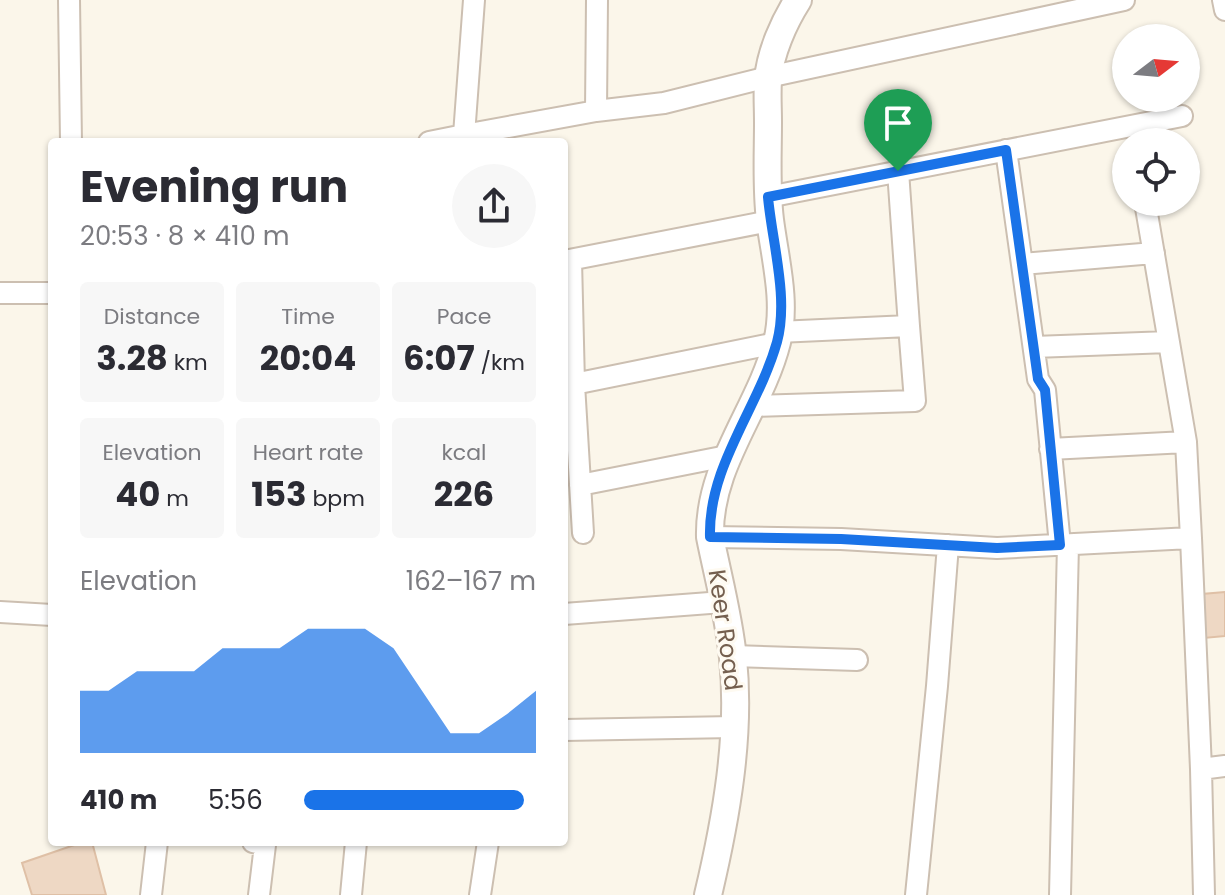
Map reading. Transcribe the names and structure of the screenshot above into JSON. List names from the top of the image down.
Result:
{
  "streets": {
    "street": ["Keer Road"]
  },
  "north": "right",
  "page": {
    "heading": ["Evening run", "20:53 · 8 × 410 m"],
    "stats": [
      ["Distance", "3.28 km"],
      ["Time", "20:04"],
      ["Pace", "6:07 /km"],
      ["Elevation", "40 m"],
      ["Heart rate", "153 bpm"],
      ["kcal", "226"]
    ],
    "chart": ["Elevation", "162–167 m"],
    "list": [
      {
        "name": "410 m",
        "note": "5:56"
      }
    ]
  }
}
